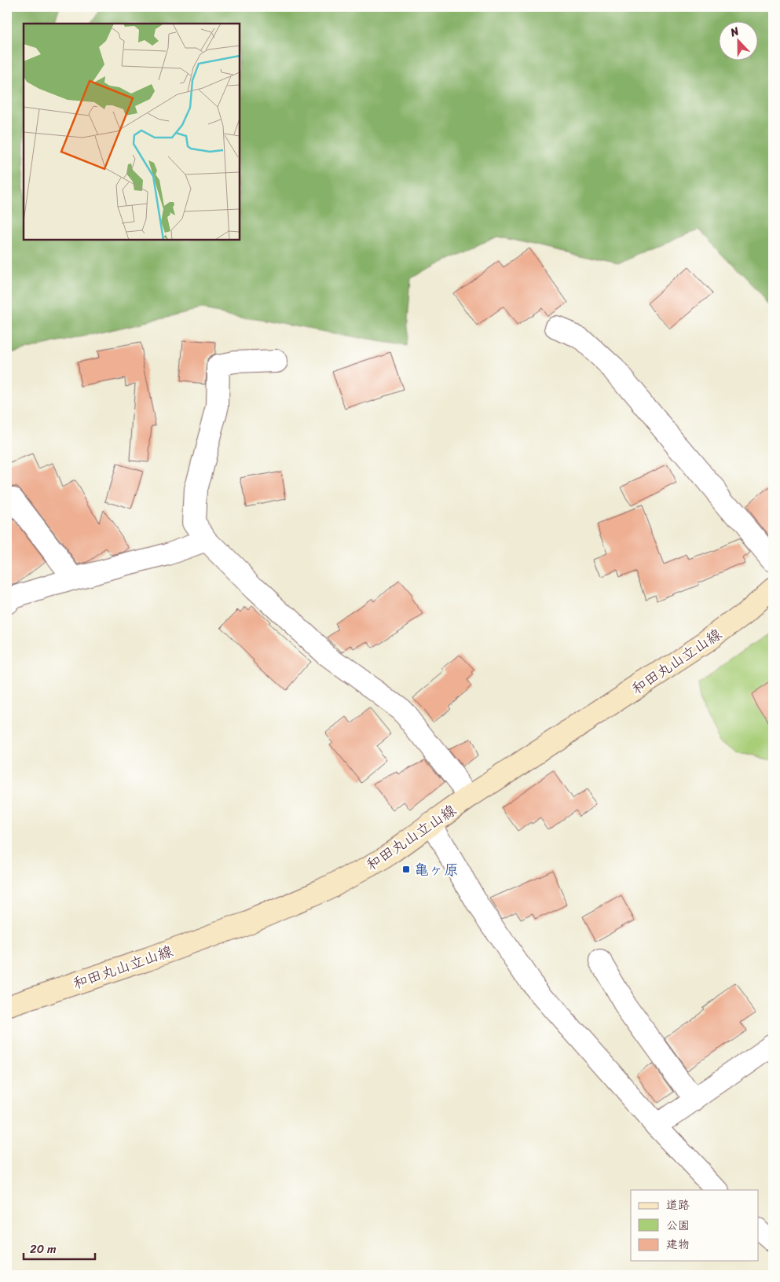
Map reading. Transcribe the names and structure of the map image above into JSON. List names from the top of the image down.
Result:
{
  "streets": {
    "main road": ["和田丸山立山線"]
  },
  "places": {
    "transit": ["亀ヶ原"]
  },
  "legend": ["道路", "公園", "建物"],
  "scale_bar": "20 m",
  "north": "top"
}
